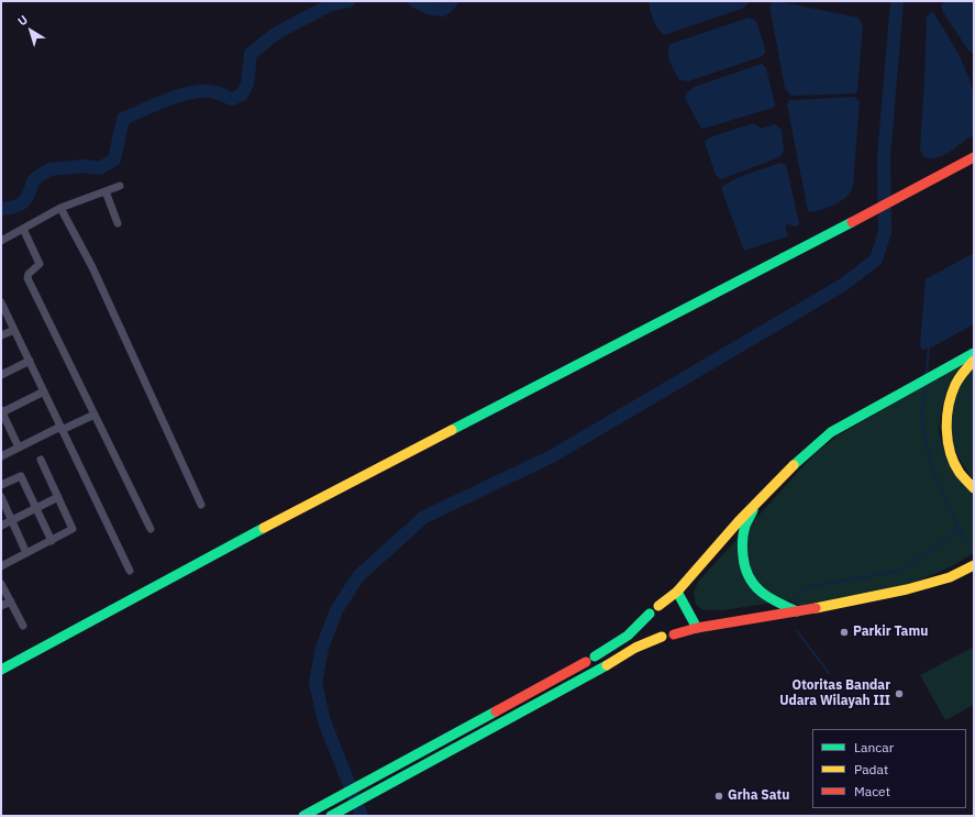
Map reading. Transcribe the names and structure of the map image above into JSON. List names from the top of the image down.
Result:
{
  "places": ["Parkir Tamu", "Otoritas Bandar Udara Wilayah III", "Grha Satu"],
  "legend": ["Lancar", "Padat", "Macet"],
  "north": "top left"
}
